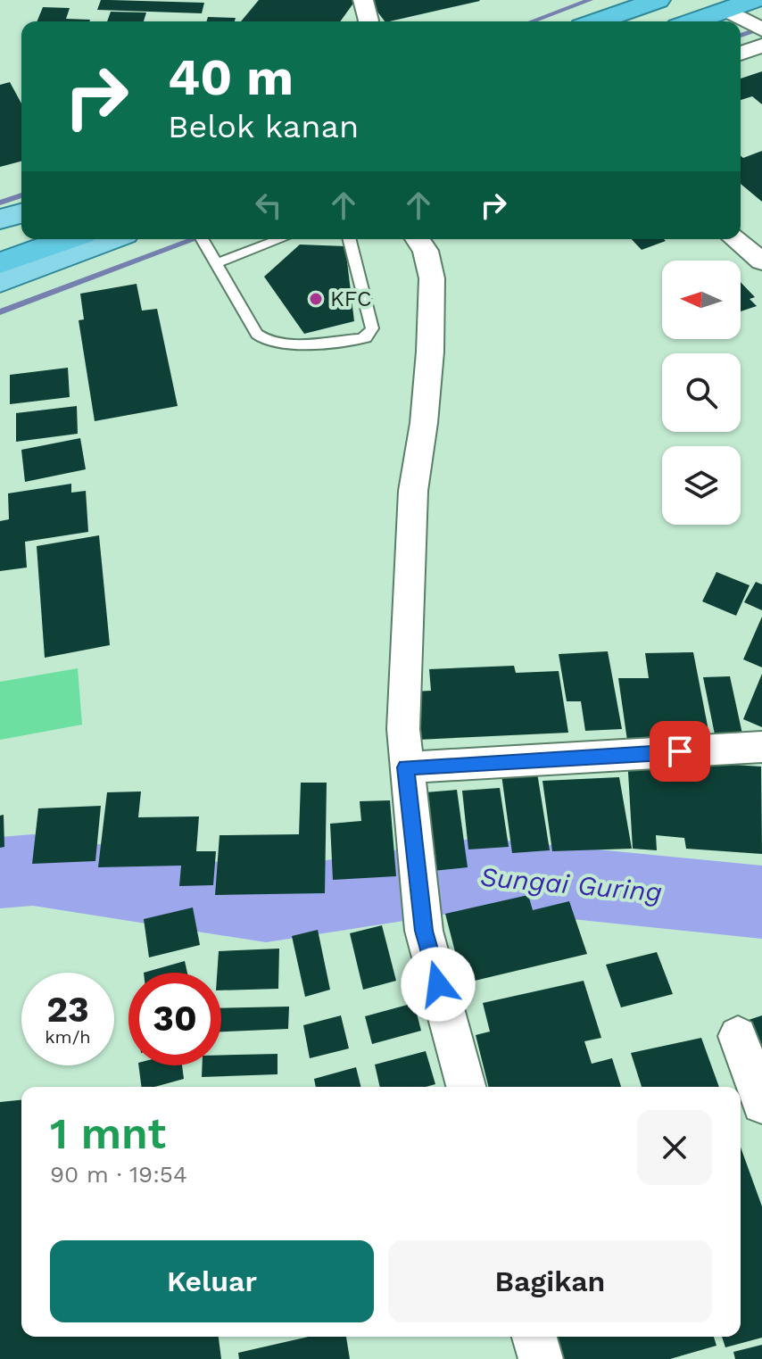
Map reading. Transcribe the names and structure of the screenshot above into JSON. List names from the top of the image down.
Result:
{
  "water": ["Sungai Guring"],
  "places": ["KFC"],
  "north": "left",
  "page": {
    "turn": ["40 m", "Belok kanan"],
    "speed": "23 km/h",
    "limit": "30",
    "heading": ["1 mnt", "90 m · 19:54"],
    "buttons": ["Keluar", "Bagikan"]
  }
}
